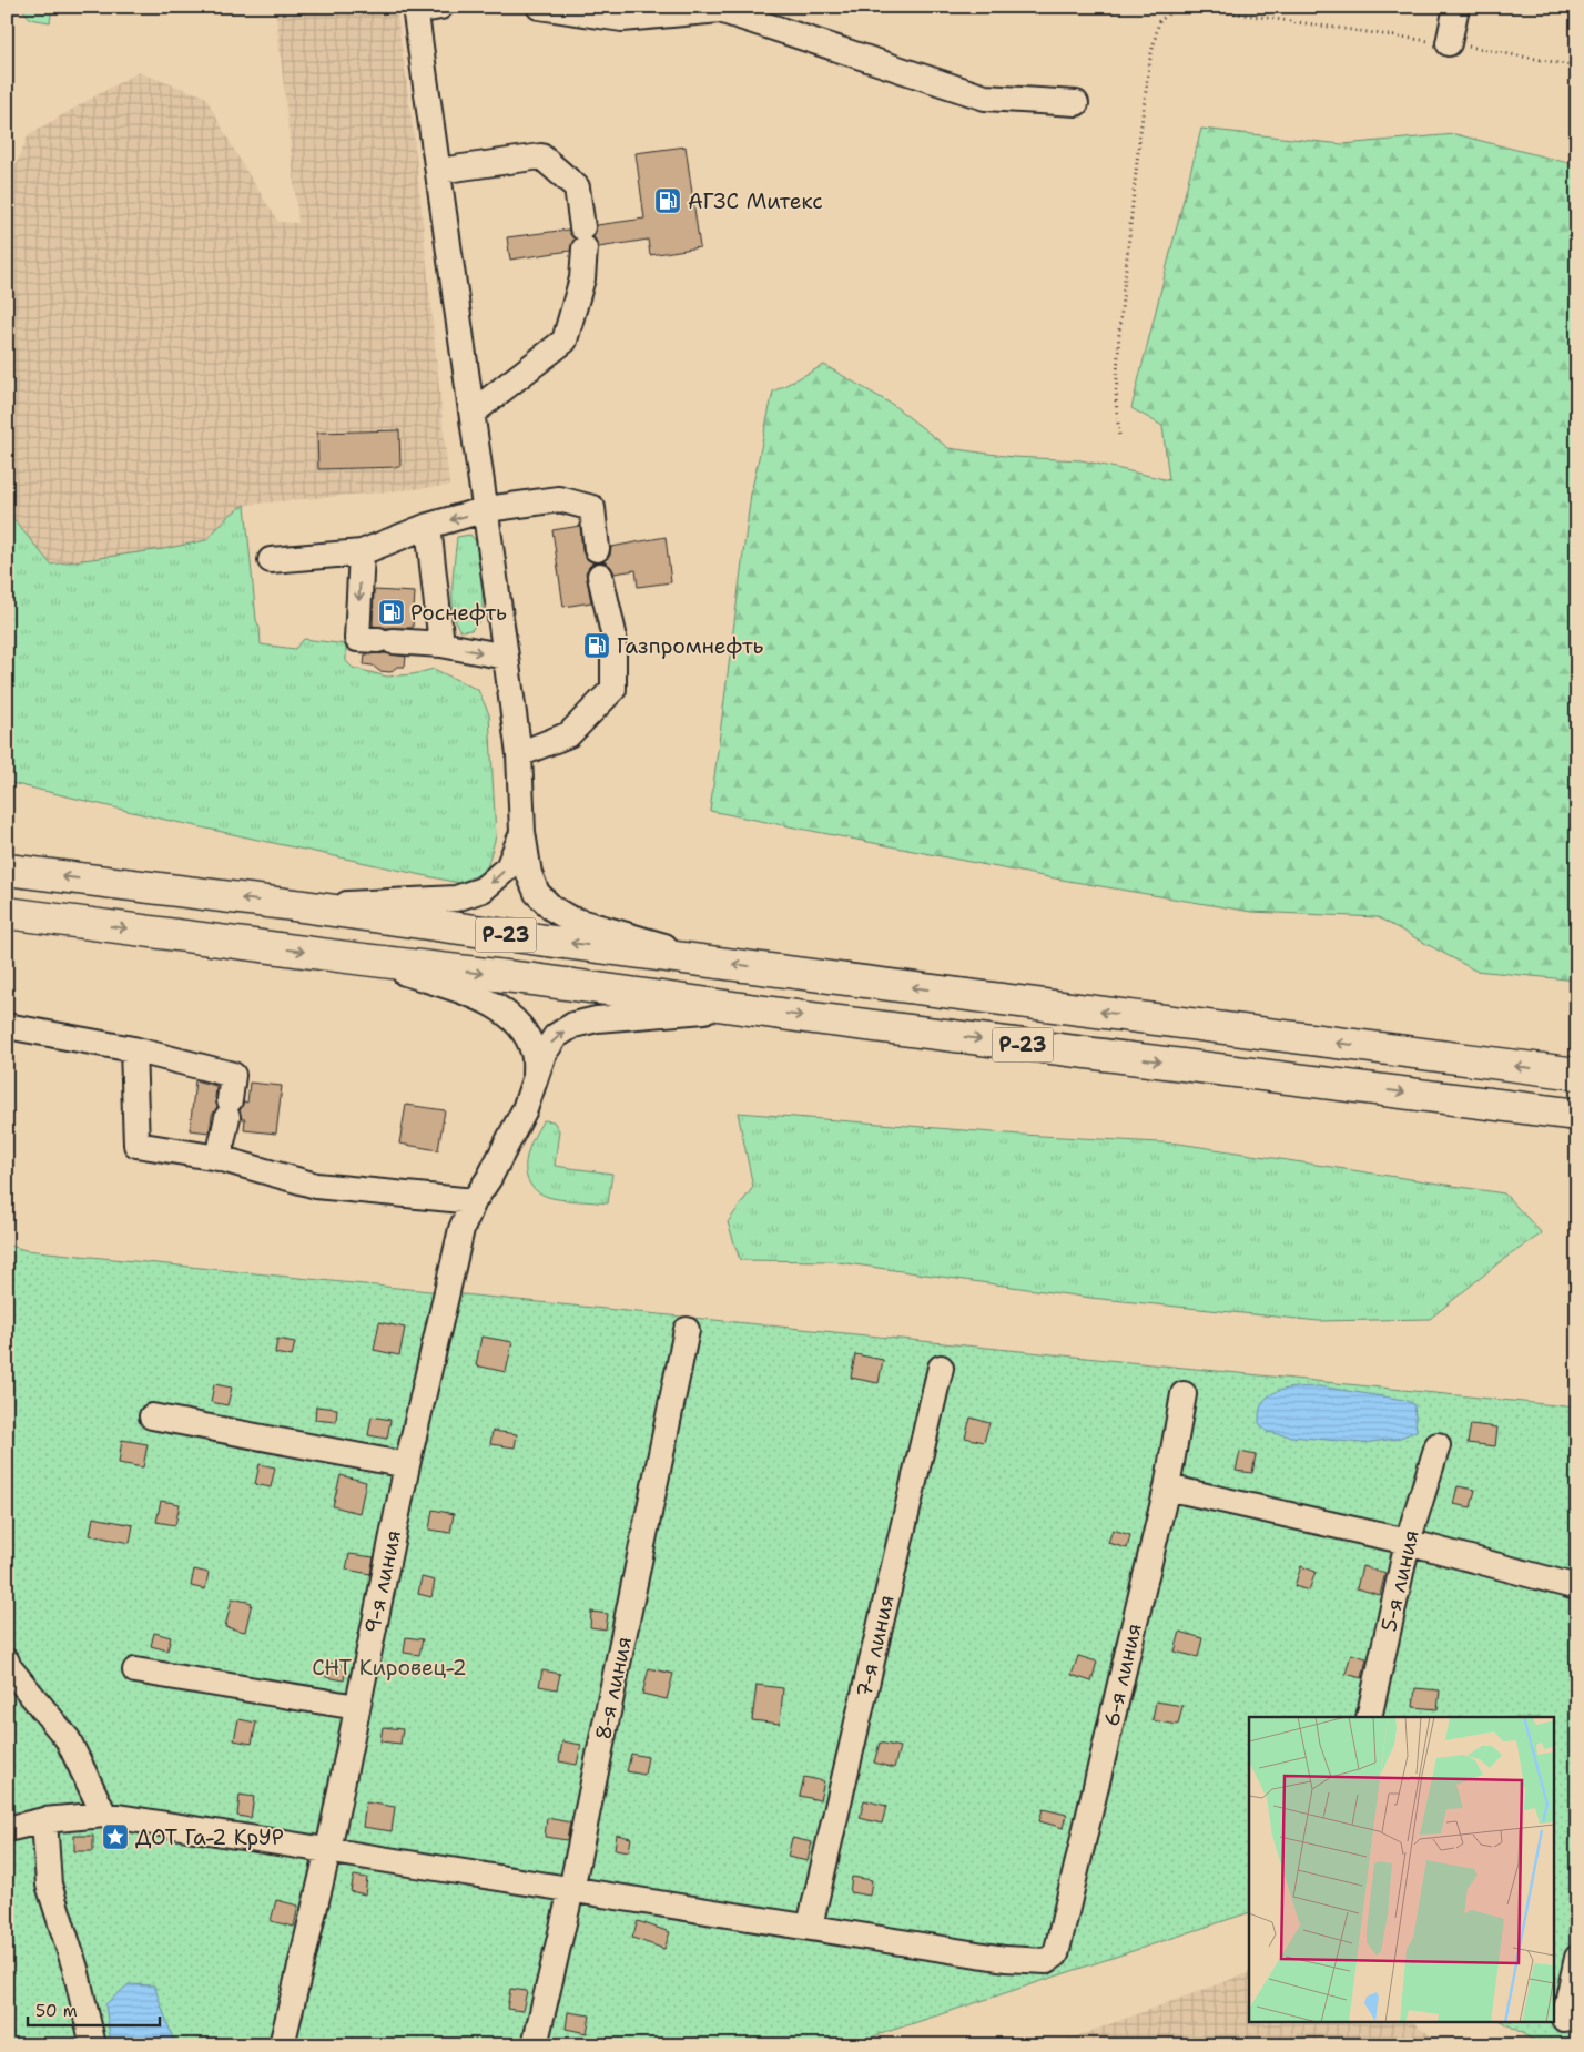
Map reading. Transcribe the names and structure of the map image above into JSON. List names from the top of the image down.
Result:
{
  "streets": {
    "highway": ["Р-23"],
    "street": [
      "5-я линия",
      "9-я линия",
      "7-я линия",
      "6-я линия",
      "8-я линия"
    ]
  },
  "crossings": [
    ["Р-23", "9-я линия"],
    ["7-я линия", "6-я линия"]
  ],
  "parks": ["СНТ Кировец-2"],
  "places": {
    "fuel station": ["АГЗС Митекс", "Роснефть", "Газпромнефть"],
    "place": ["ДОТ Га-2 КрУР"]
  },
  "scale_bar": "50 m"
}
